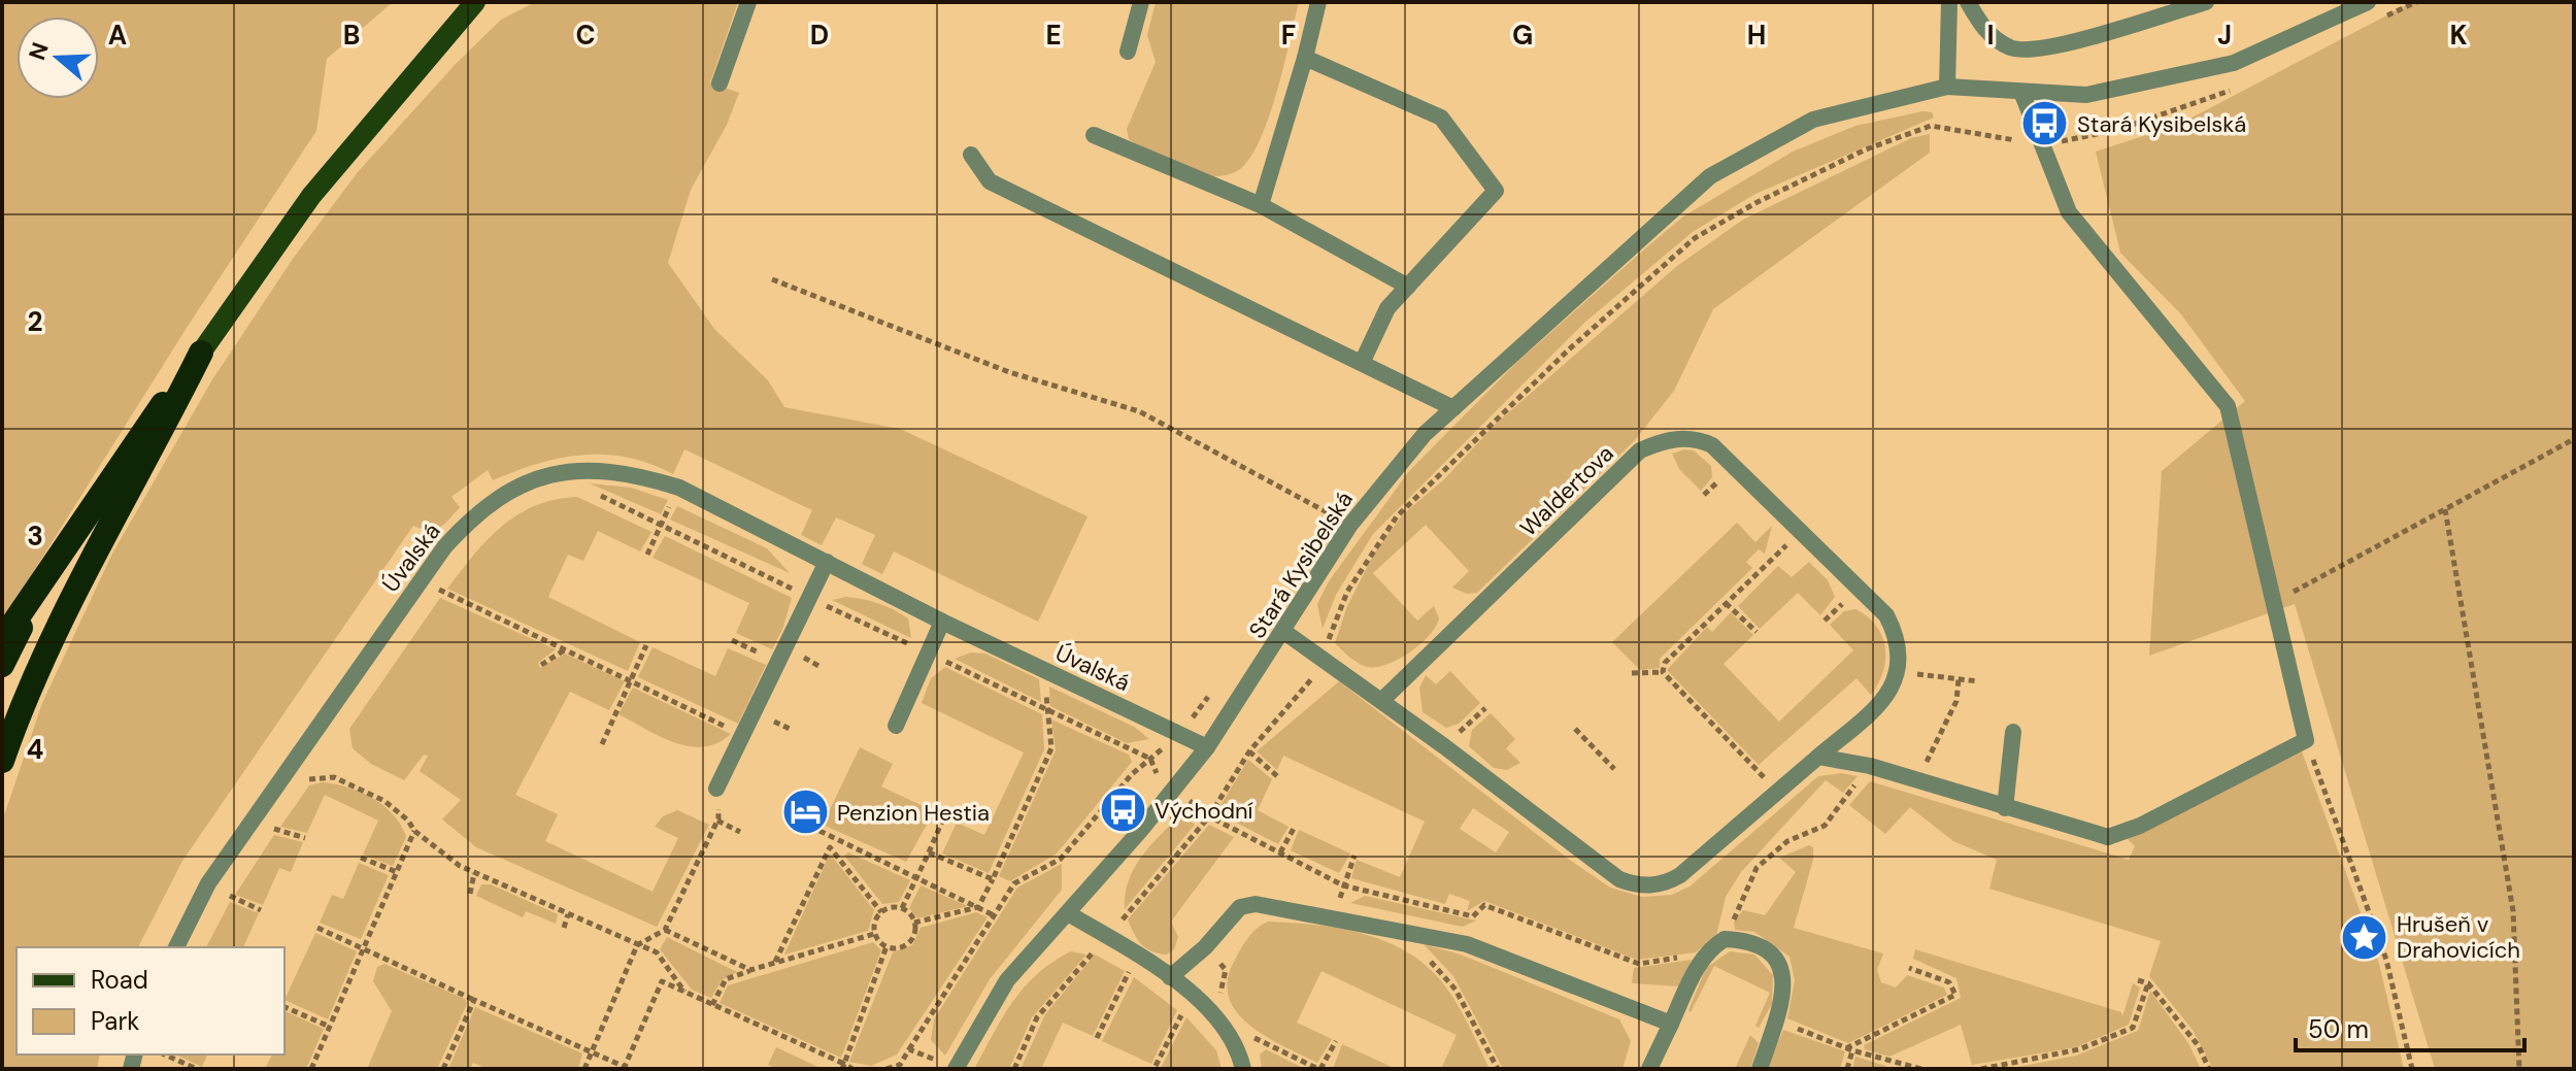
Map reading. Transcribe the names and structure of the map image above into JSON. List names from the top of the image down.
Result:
{
  "streets": {
    "street": ["Waldertova", "Úvalská", "Stará Kysibelská"]
  },
  "crossings": [
    ["Úvalská", "Stará Kysibelská"]
  ],
  "places": {
    "bus stop": ["Stará Kysibelská", "Východní"],
    "hotel": ["Penzion Hestia"],
    "place": ["Hrušeň v Drahovicích"]
  },
  "legend": ["Road", "Park"],
  "scale_bar": "50 m",
  "north": "left",
  "grid": {
    "columns": [
      "A",
      "B",
      "C",
      "D",
      "E",
      "F",
      "G",
      "H",
      "I",
      "J",
      "K"
    ],
    "rows": ["2", "3", "4"]
  }
}
